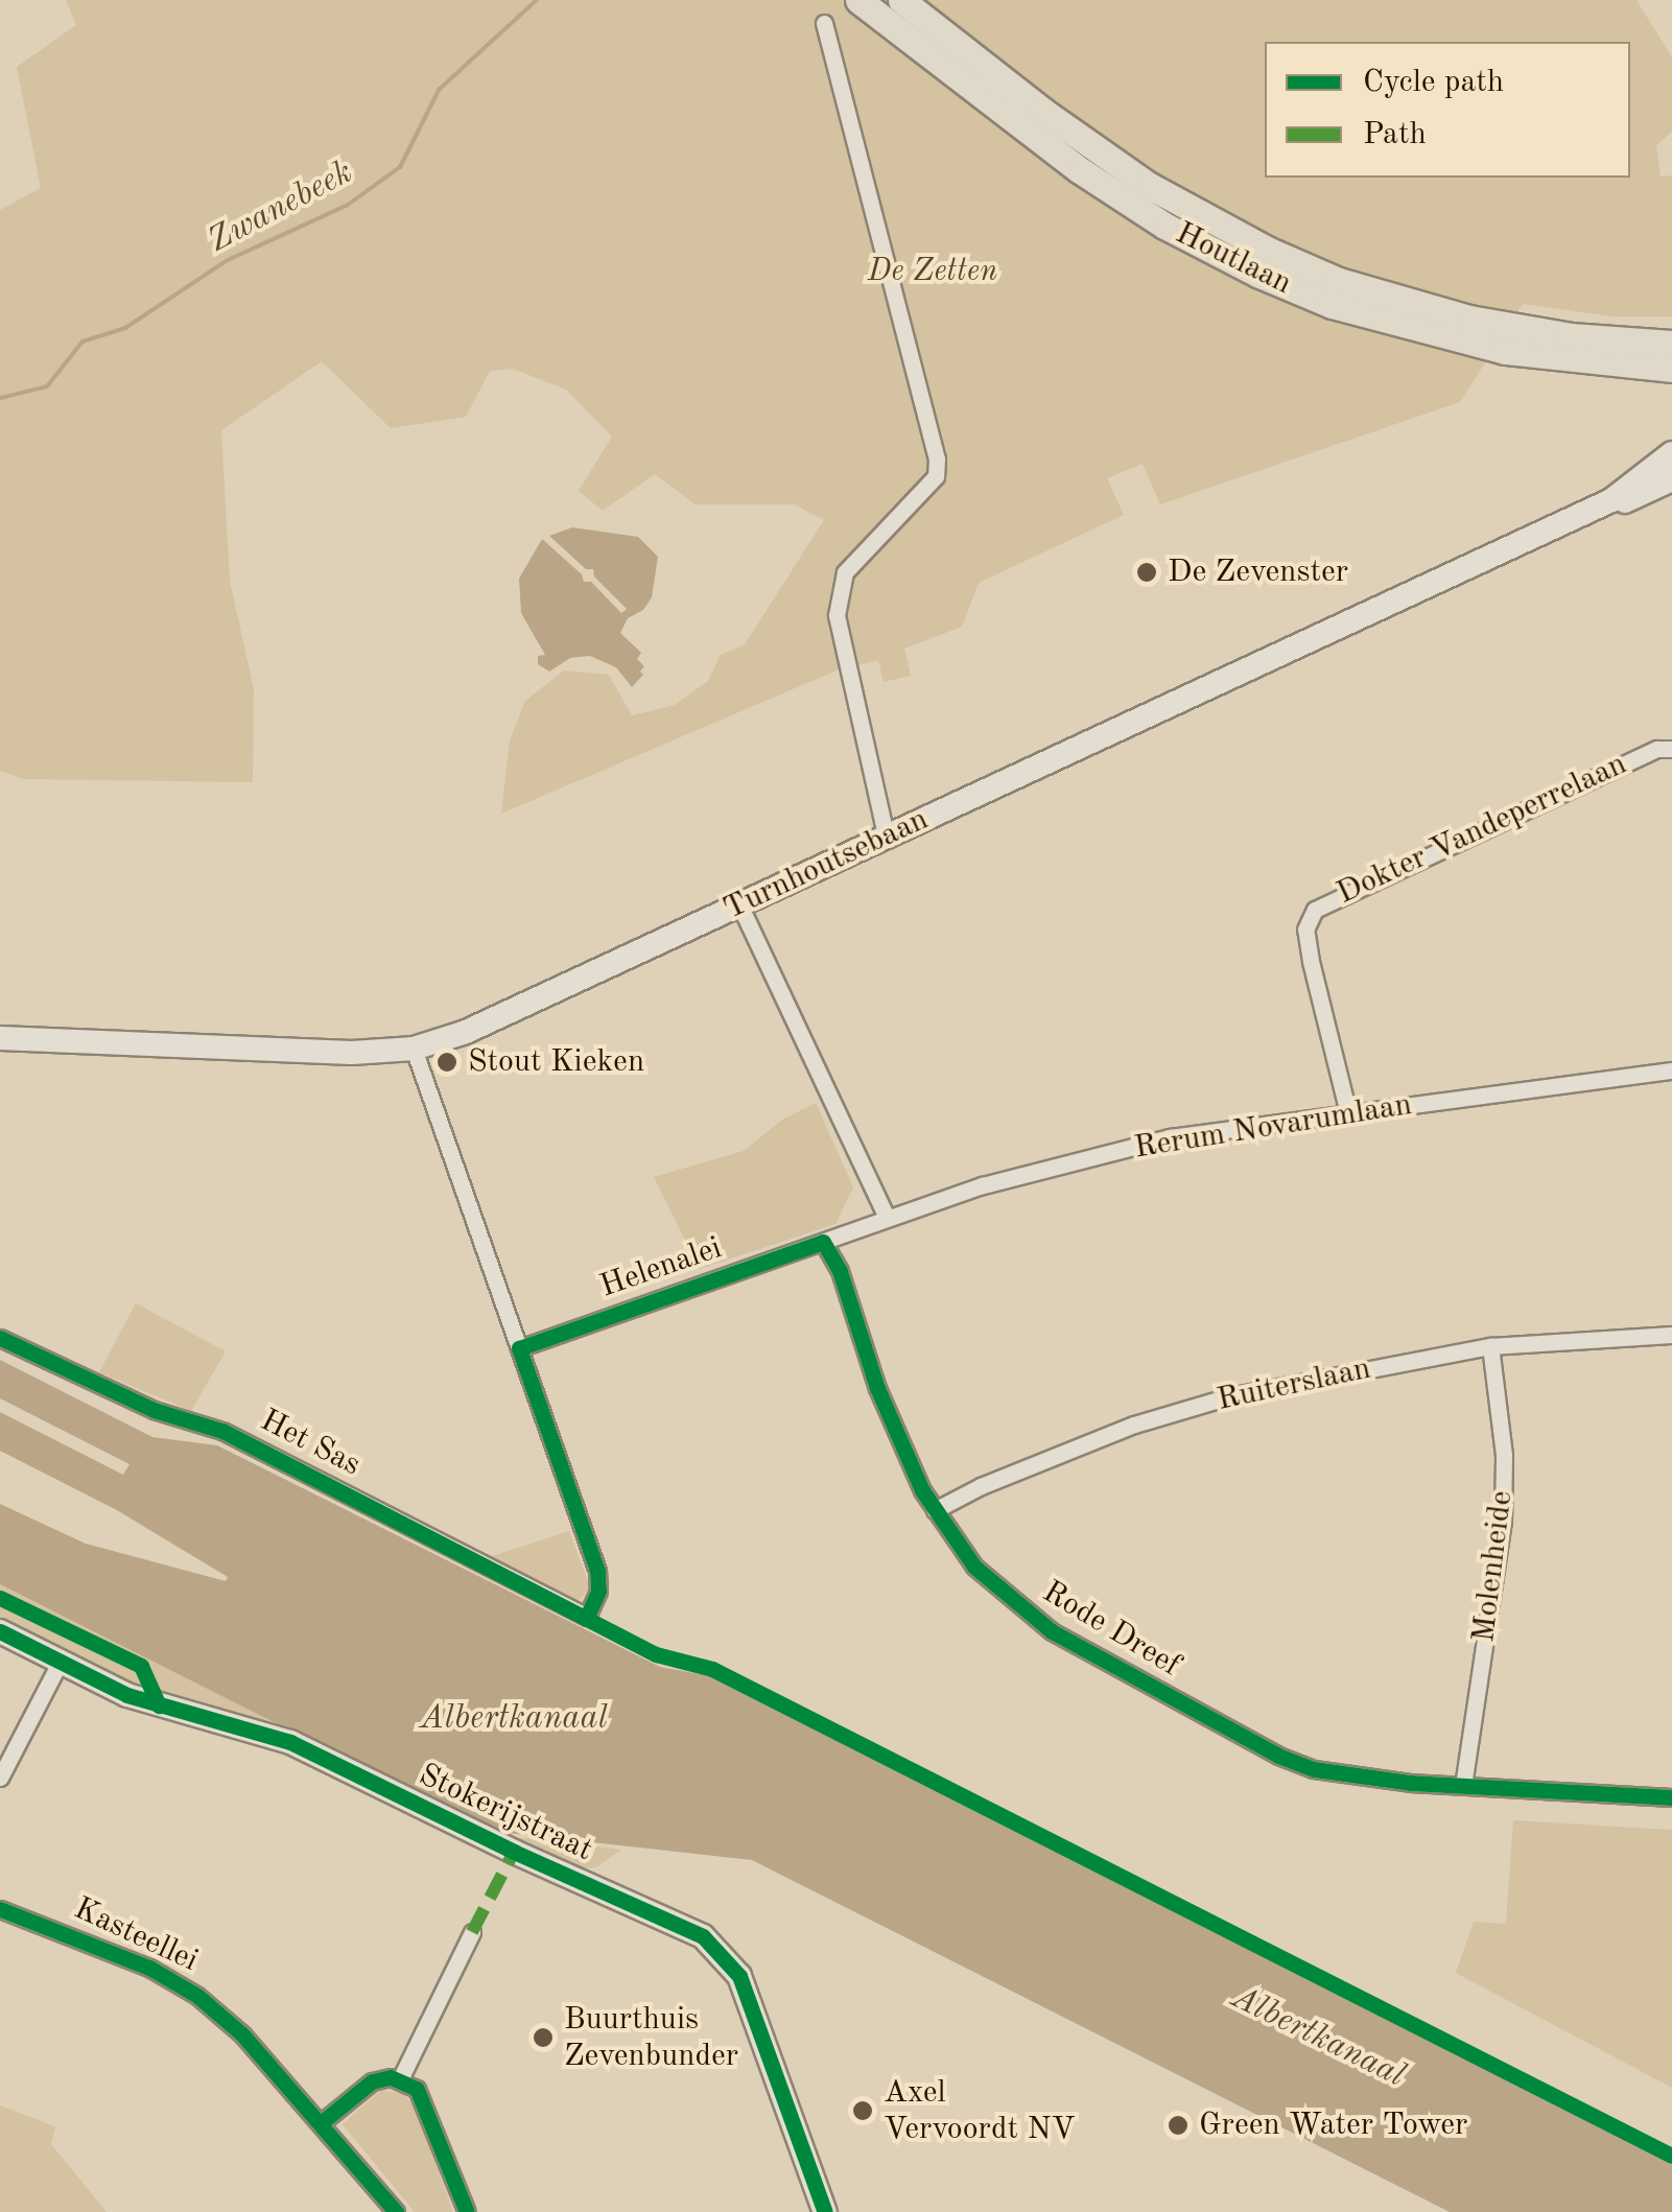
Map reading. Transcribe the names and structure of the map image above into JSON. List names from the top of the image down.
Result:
{
  "streets": {
    "main road": ["Houtlaan", "Turnhoutsebaan", "Stokerijstraat"],
    "street": [
      "Dokter Vandeperrelaan",
      "Rerum Novarumlaan",
      "Helenalei",
      "Ruiterslaan",
      "Het Sas",
      "Molenheide",
      "Rode Dreef",
      "Kasteellei"
    ]
  },
  "crossings": [
    ["Dokter Vandeperrelaan", "Rerum Novarumlaan"],
    ["Rerum Novarumlaan", "Helenalei"],
    ["Rerum Novarumlaan", "Rode Dreef"],
    ["Helenalei", "Het Sas"],
    ["Helenalei", "Rode Dreef"],
    ["Ruiterslaan", "Molenheide"],
    ["Ruiterslaan", "Rode Dreef"],
    ["Molenheide", "Rode Dreef"]
  ],
  "water": ["Zwanebeek", "Albertkanaal"],
  "parks": ["De Zetten"],
  "places": [
    "De Zevenster",
    "Stout Kieken",
    "Buurthuis Zevenbunder",
    "Axel Vervoordt NV",
    "Green Water Tower"
  ],
  "legend": ["Cycle path", "Path"]
}
